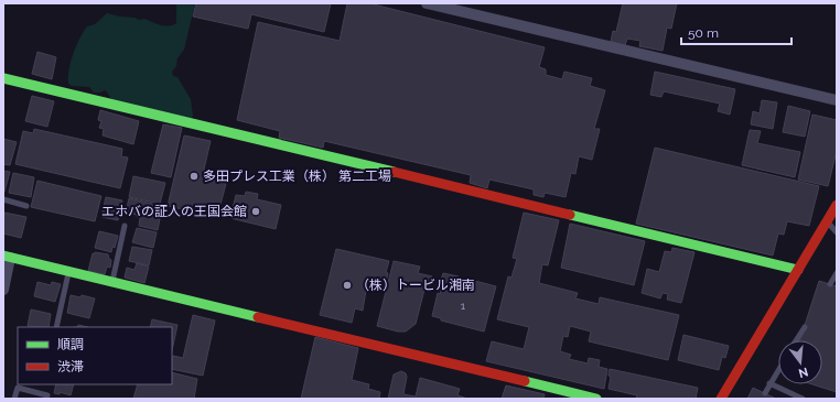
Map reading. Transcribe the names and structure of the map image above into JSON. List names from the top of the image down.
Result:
{
  "places": ["多田プレス工業（株） 第二工場", "エホバの証人の王国会館", "（株）トービル湘南"],
  "house_numbers": ["1"],
  "legend": ["順調", "渋滞"],
  "scale_bar": "50 m",
  "north": "bottom"
}
